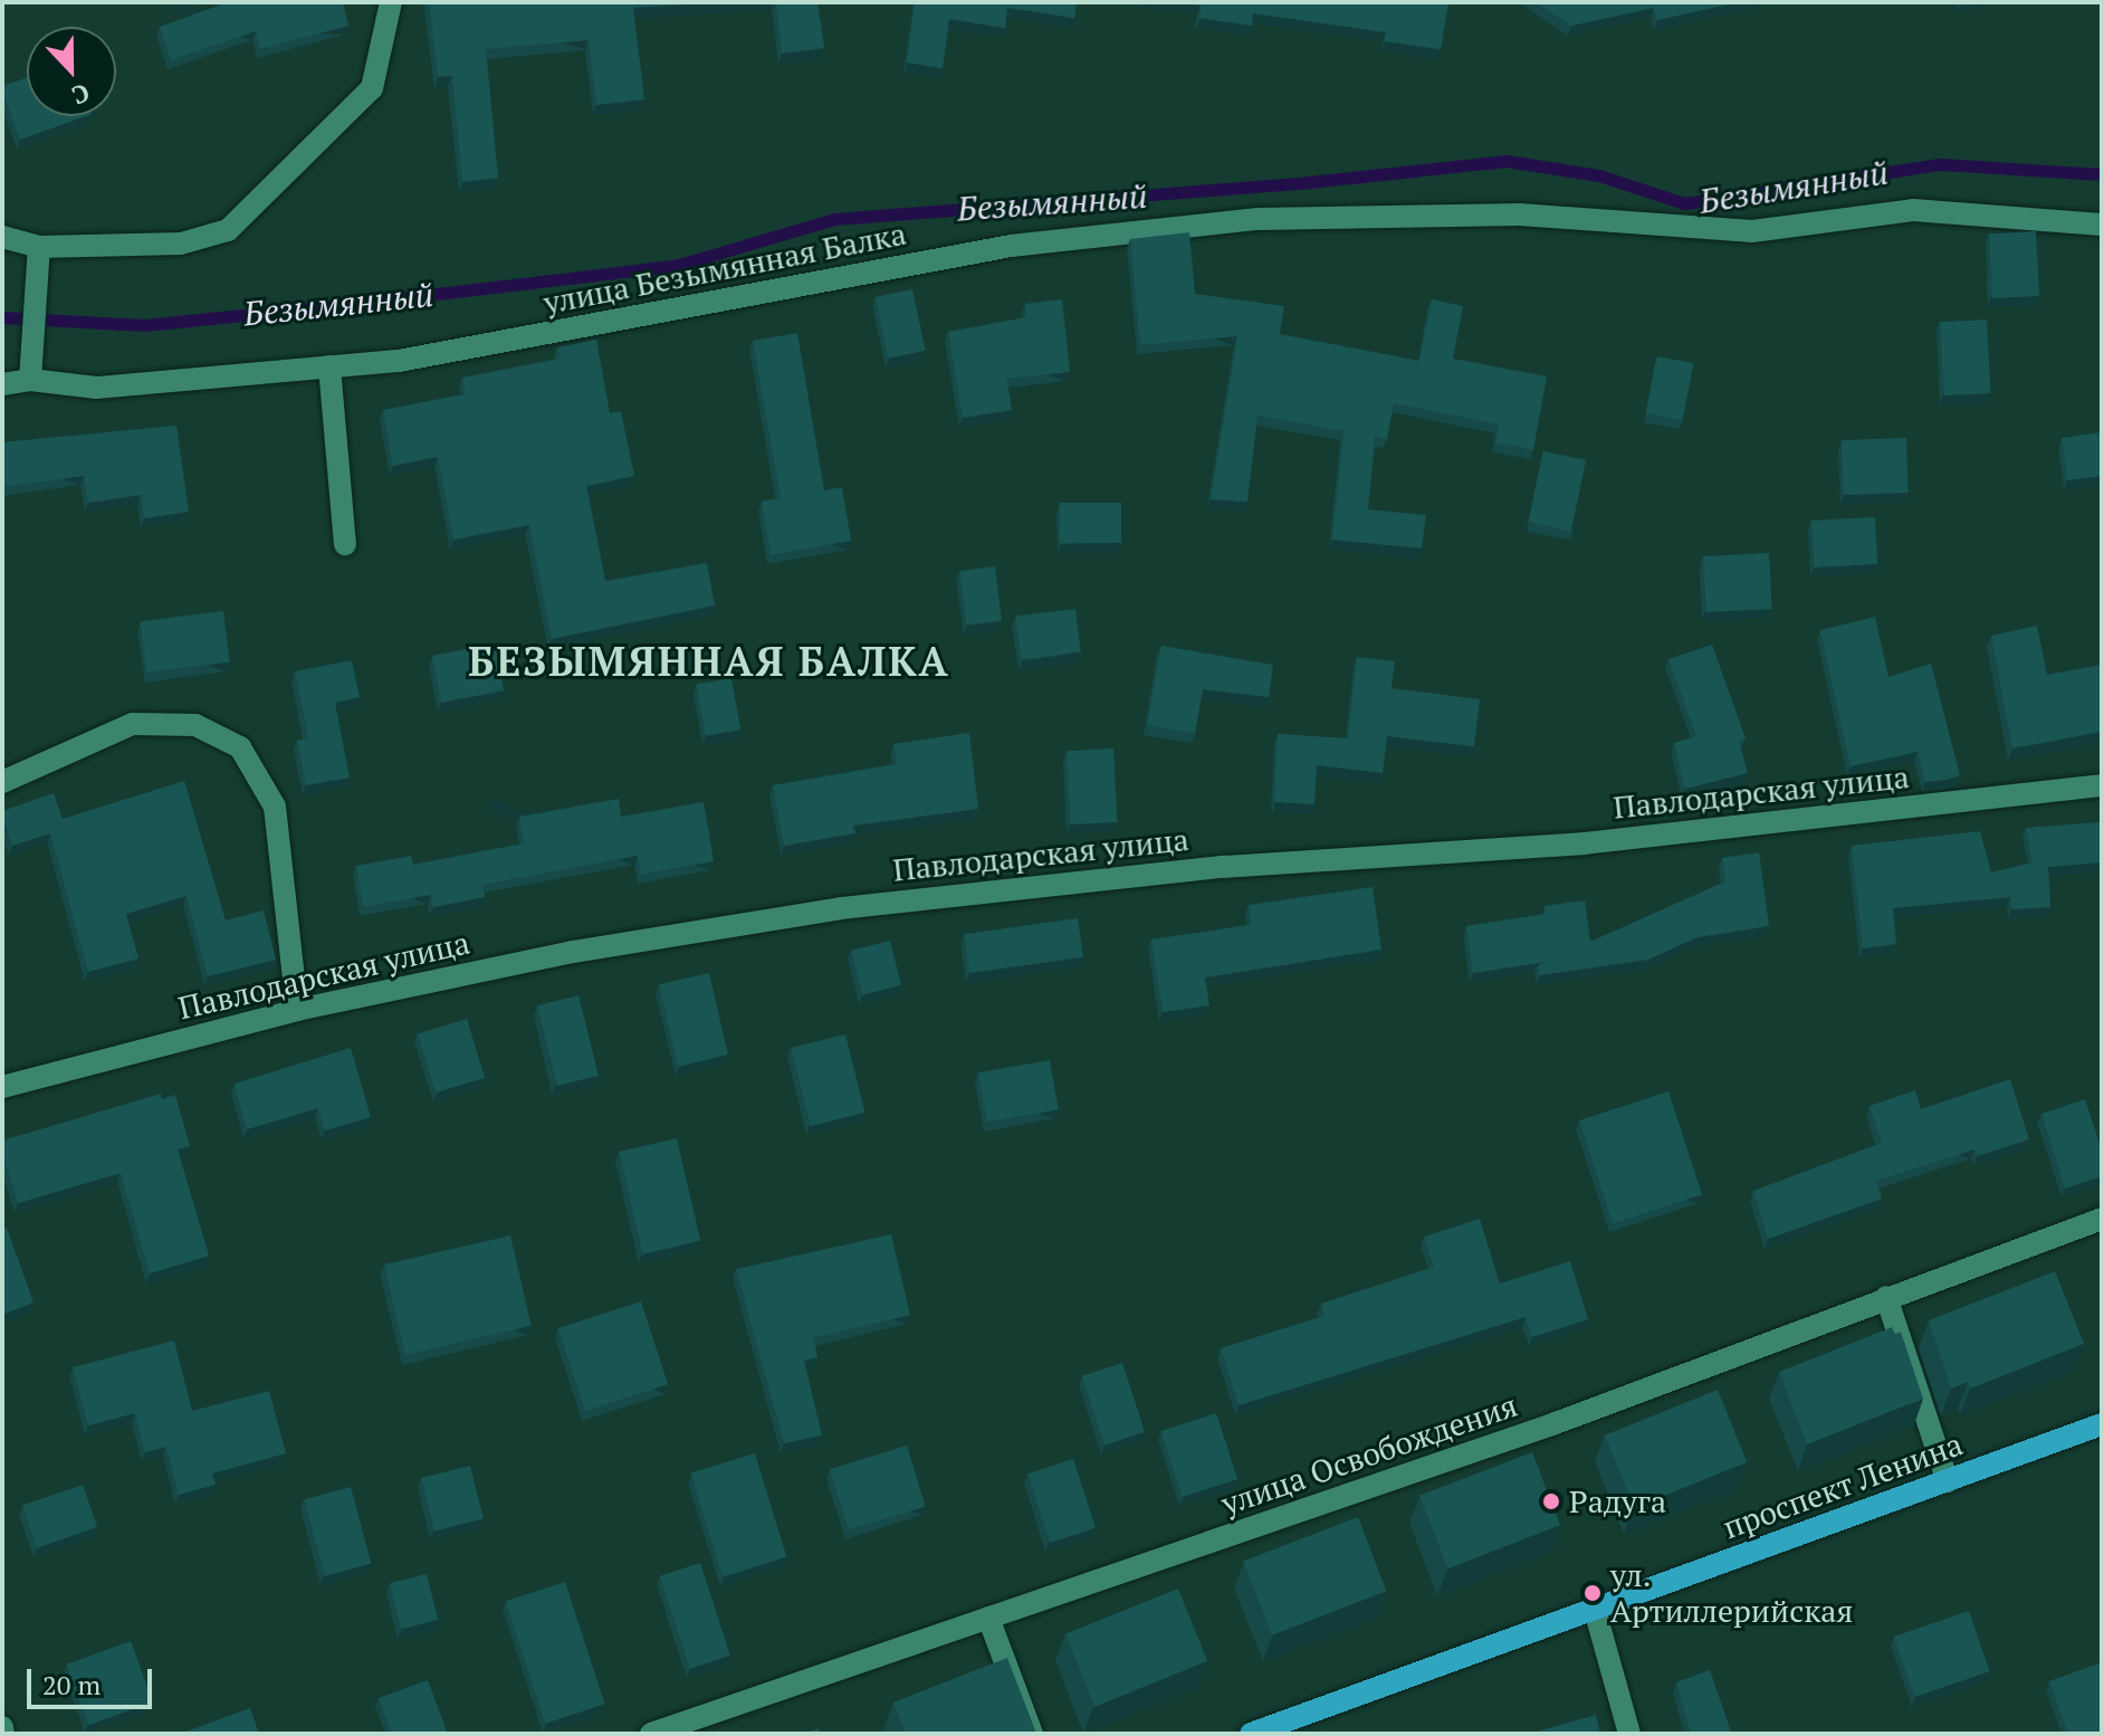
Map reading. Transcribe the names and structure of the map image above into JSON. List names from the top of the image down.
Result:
{
  "streets": {
    "main road": ["проспект Ленина"],
    "street": ["улица Безымянная Балка", "Павлодарская улица", "улица Освобождения"]
  },
  "districts": ["БЕЗЫМЯННАЯ БАЛКА"],
  "water": ["Безымянный"],
  "places": ["Радуга", "ул. Артиллерийская"],
  "scale_bar": "20 m",
  "north": "bottom"
}
